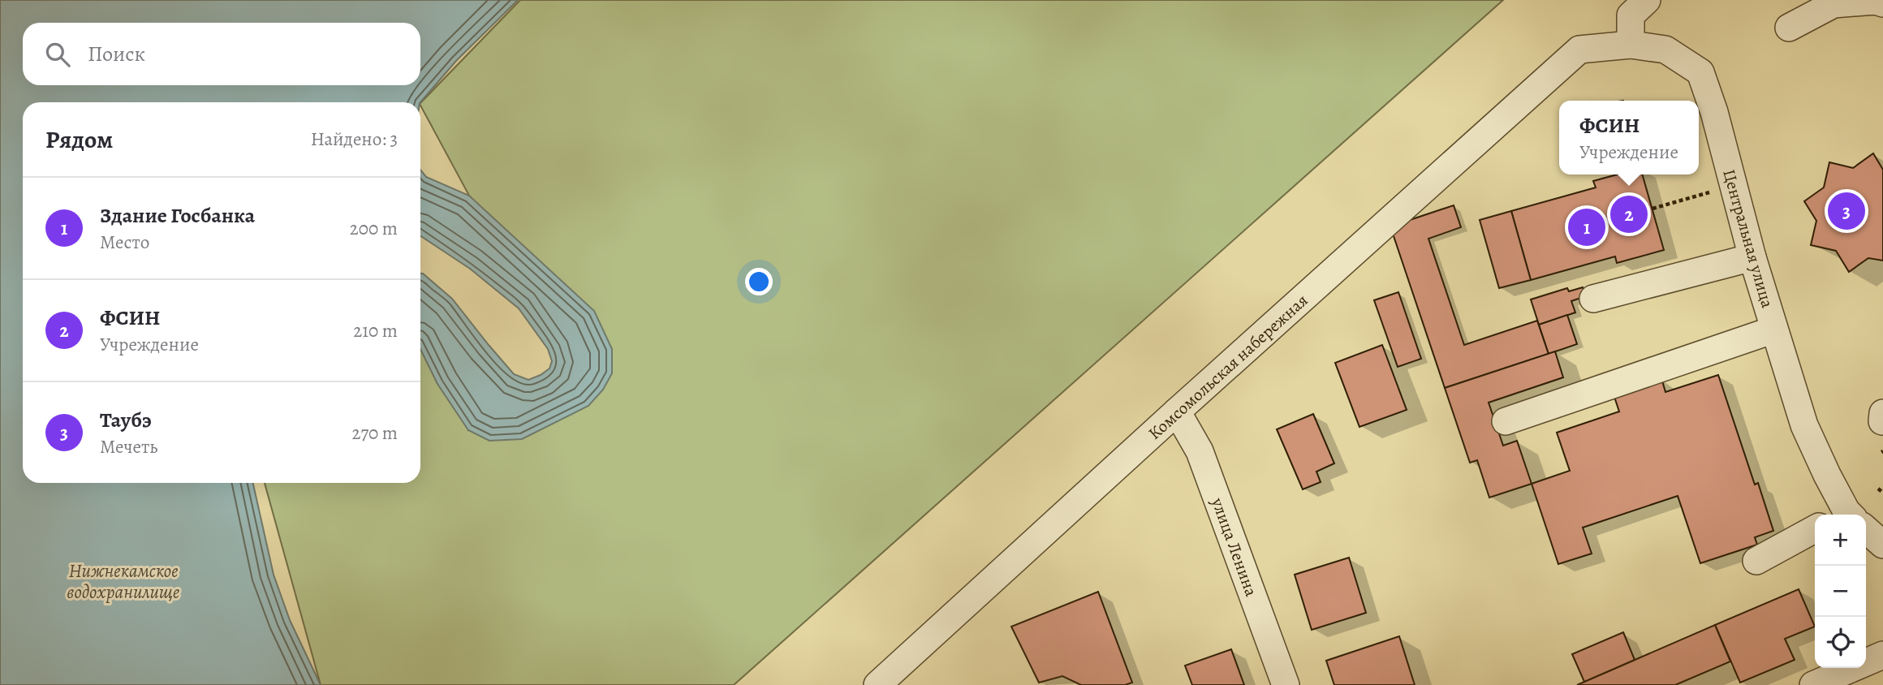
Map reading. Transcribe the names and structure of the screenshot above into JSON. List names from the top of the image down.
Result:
{
  "streets": {
    "street": ["Центральная улица", "Комсомольская набережная", "улица Ленина"]
  },
  "crossings": [
    ["Центральная улица", "Комсомольская набережная"],
    ["Комсомольская набережная", "улица Ленина"]
  ],
  "water": ["Нижнекамское водохранилище"],
  "page": {
    "search": "Поиск",
    "popup": ["ФСИН", "Учреждение"],
    "heading": ["Рядом", "Найдено: 3"],
    "list": [
      {
        "mark": "1",
        "name": "Здание Госбанка",
        "note": "Место",
        "value": "200 m"
      },
      {
        "mark": "2",
        "name": "ФСИН",
        "note": "Учреждение",
        "value": "210 m"
      },
      {
        "mark": "3",
        "name": "Таубэ",
        "note": "Мечеть",
        "value": "270 m"
      }
    ],
    "pins": ["3", "2", "1"],
    "map_buttons": ["+", "−"]
  }
}
